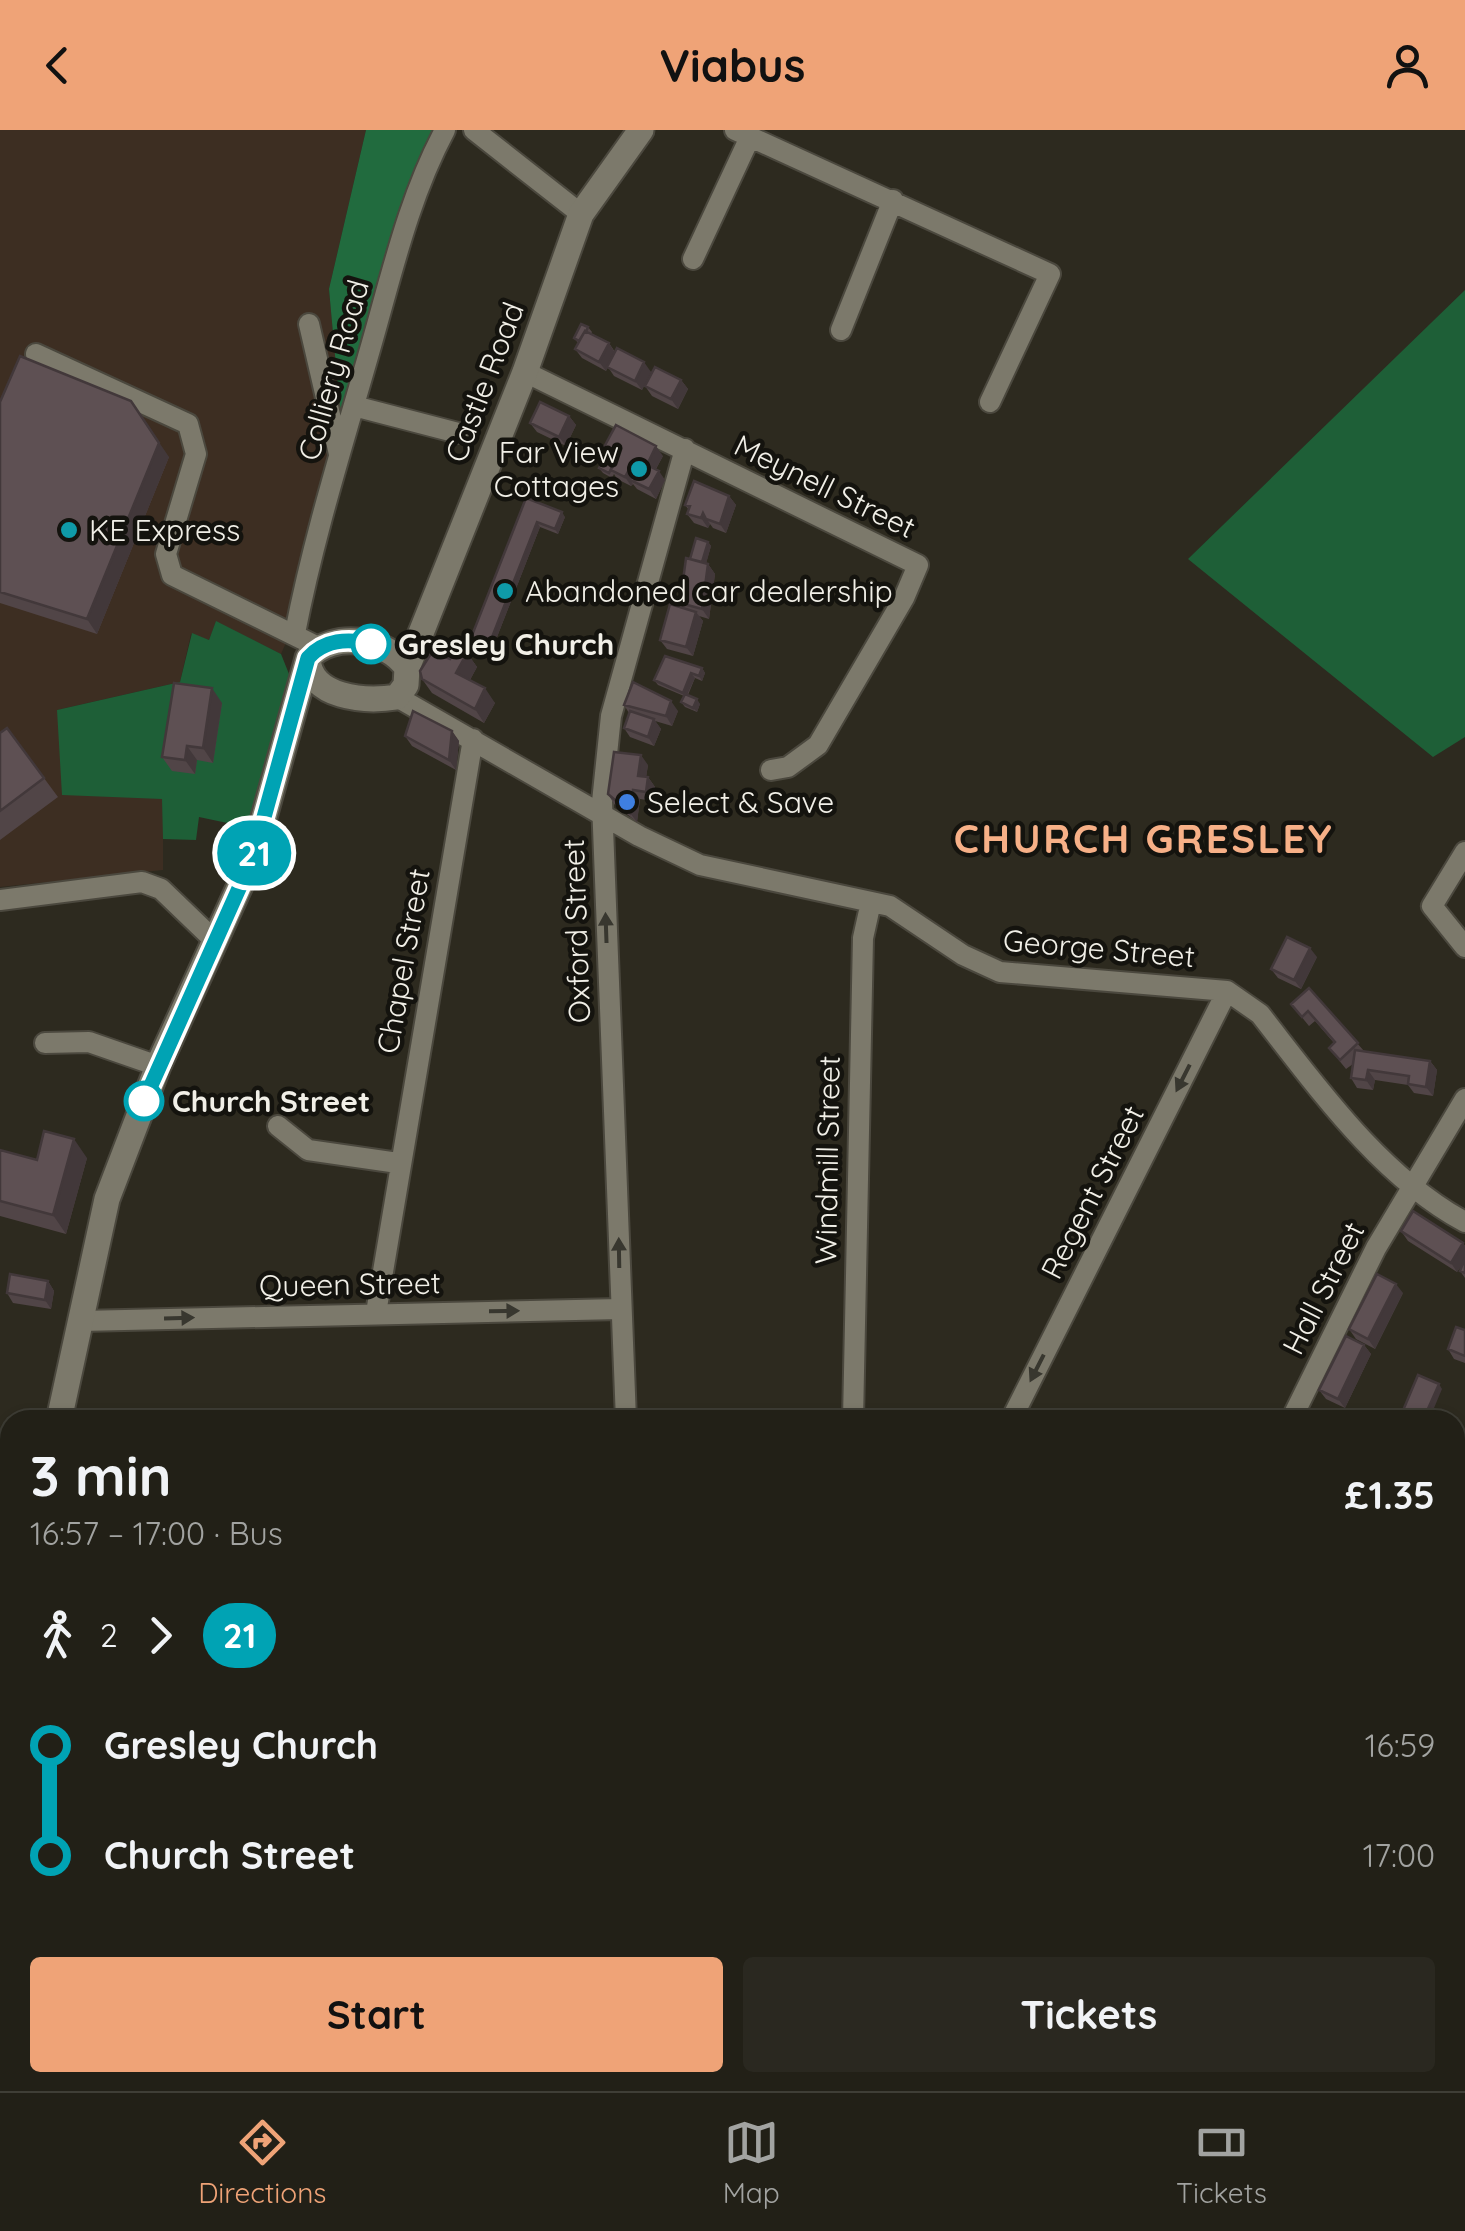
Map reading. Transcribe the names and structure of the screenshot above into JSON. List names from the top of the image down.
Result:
{
  "streets": {
    "street": [
      "Colliery Road",
      "Castle Road",
      "Meynell Street",
      "Oxford Street",
      "George Street",
      "Chapel Street",
      "Windmill Street",
      "Regent Street",
      "Queen Street",
      "Hall Street"
    ]
  },
  "crossings": [
    ["Castle Road", "Meynell Street"],
    ["Castle Road", "George Street"],
    ["Meynell Street", "Oxford Street"],
    ["Oxford Street", "George Street"],
    ["Oxford Street", "Queen Street"],
    ["George Street", "Chapel Street"],
    ["George Street", "Windmill Street"],
    ["George Street", "Regent Street"],
    ["George Street", "Hall Street"],
    ["Chapel Street", "Queen Street"]
  ],
  "one_way": ["Oxford Street", "Regent Street", "Queen Street"],
  "districts": ["CHURCH GRESLEY"],
  "places": [
    "Far View Cottages",
    "KE Express",
    "Abandoned car dealership",
    "Gresley Church",
    "Select & Save",
    "Church Street"
  ],
  "lines": ["bus line 21"],
  "page": {
    "header": "Viabus",
    "on_map": "21",
    "heading": ["3 min", "16:57 – 17:00 · Bus", "£1.35"],
    "legs": ["2", "21"],
    "list": [
      {
        "name": "Gresley Church",
        "value": "16:59"
      },
      {
        "name": "Church Street",
        "value": "17:00"
      }
    ],
    "buttons": ["Start", "Tickets"],
    "tabs": ["Directions", "Map", "Tickets"]
  }
}
